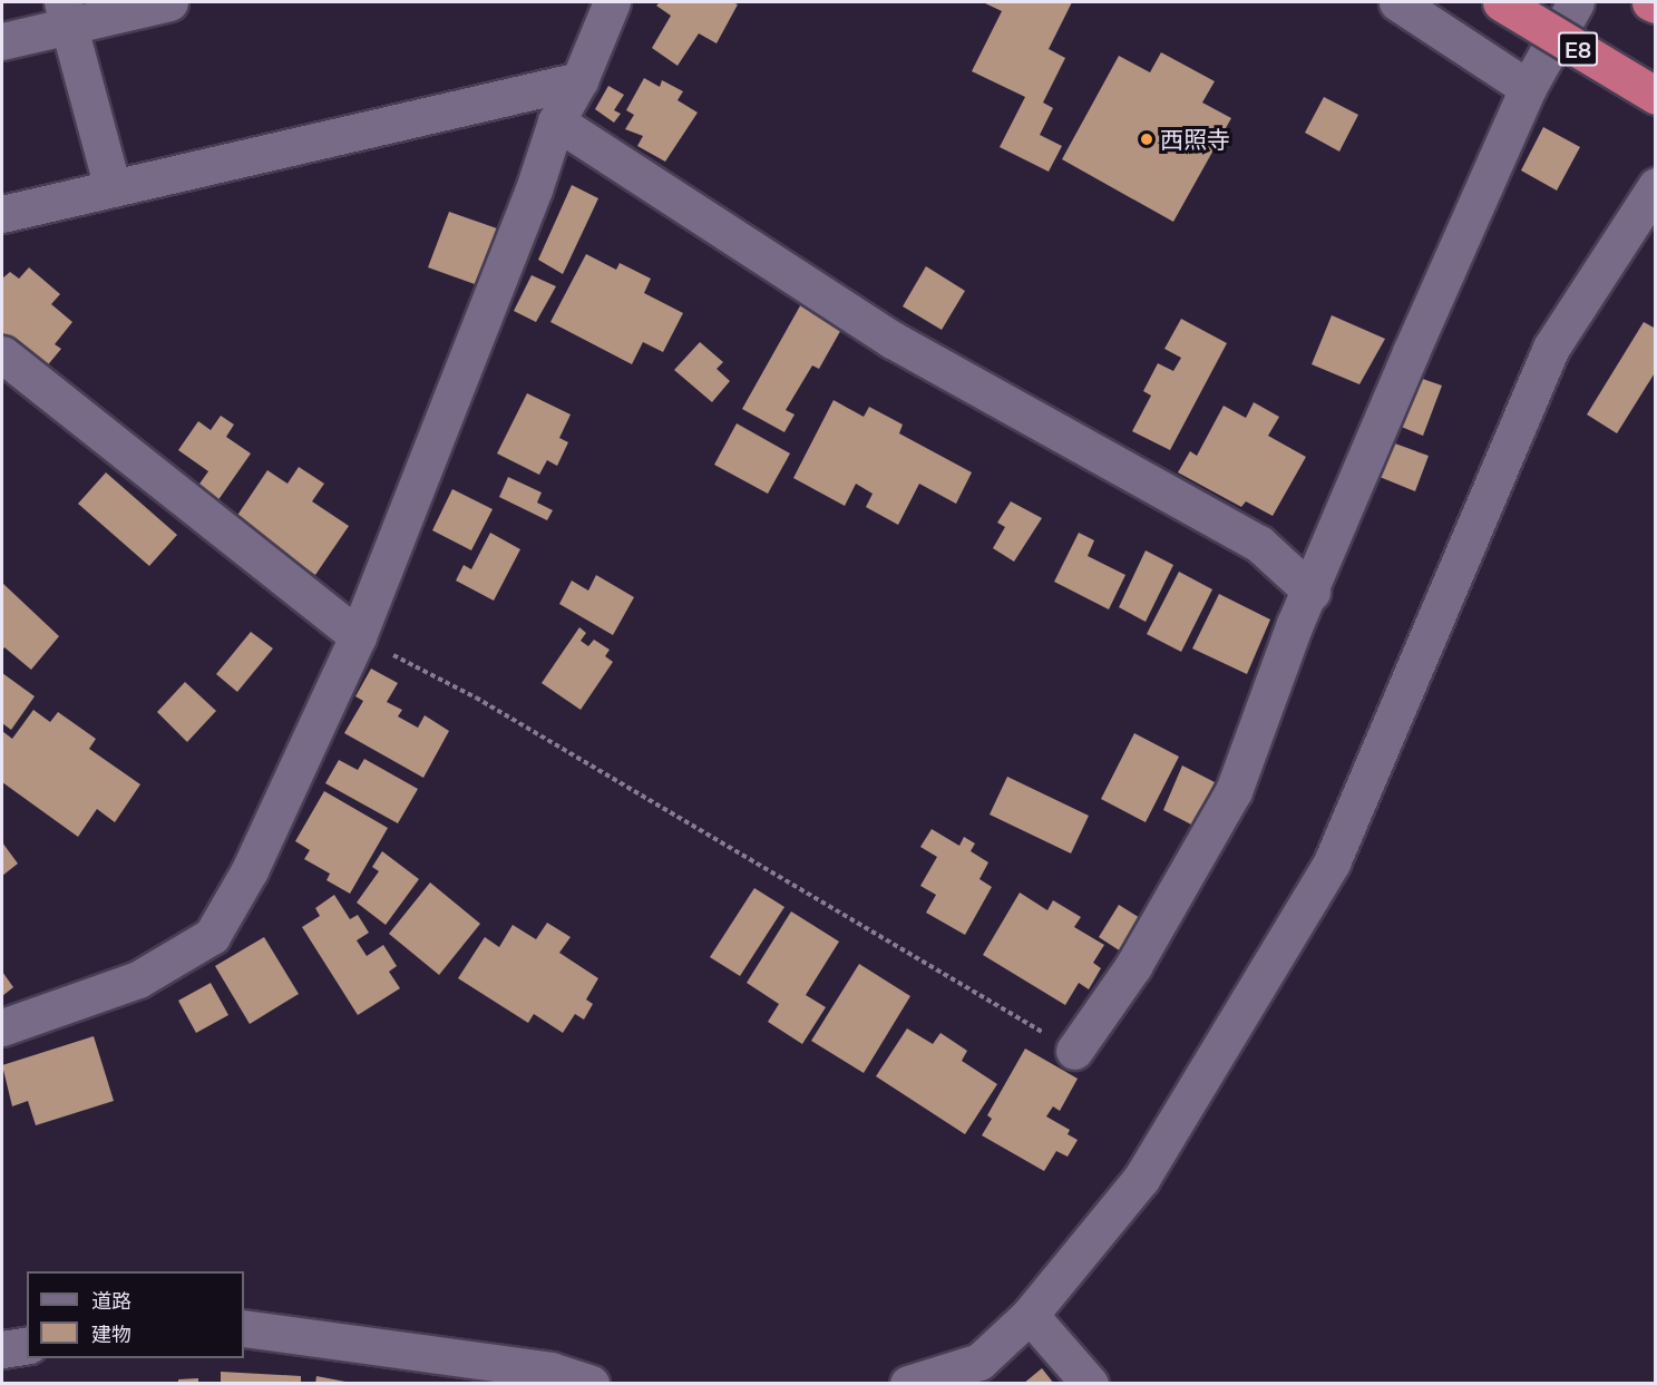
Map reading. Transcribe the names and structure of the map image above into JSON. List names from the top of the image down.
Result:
{
  "streets": {
    "highway": ["E8"]
  },
  "places": ["西照寺"],
  "legend": ["道路", "建物"]
}
